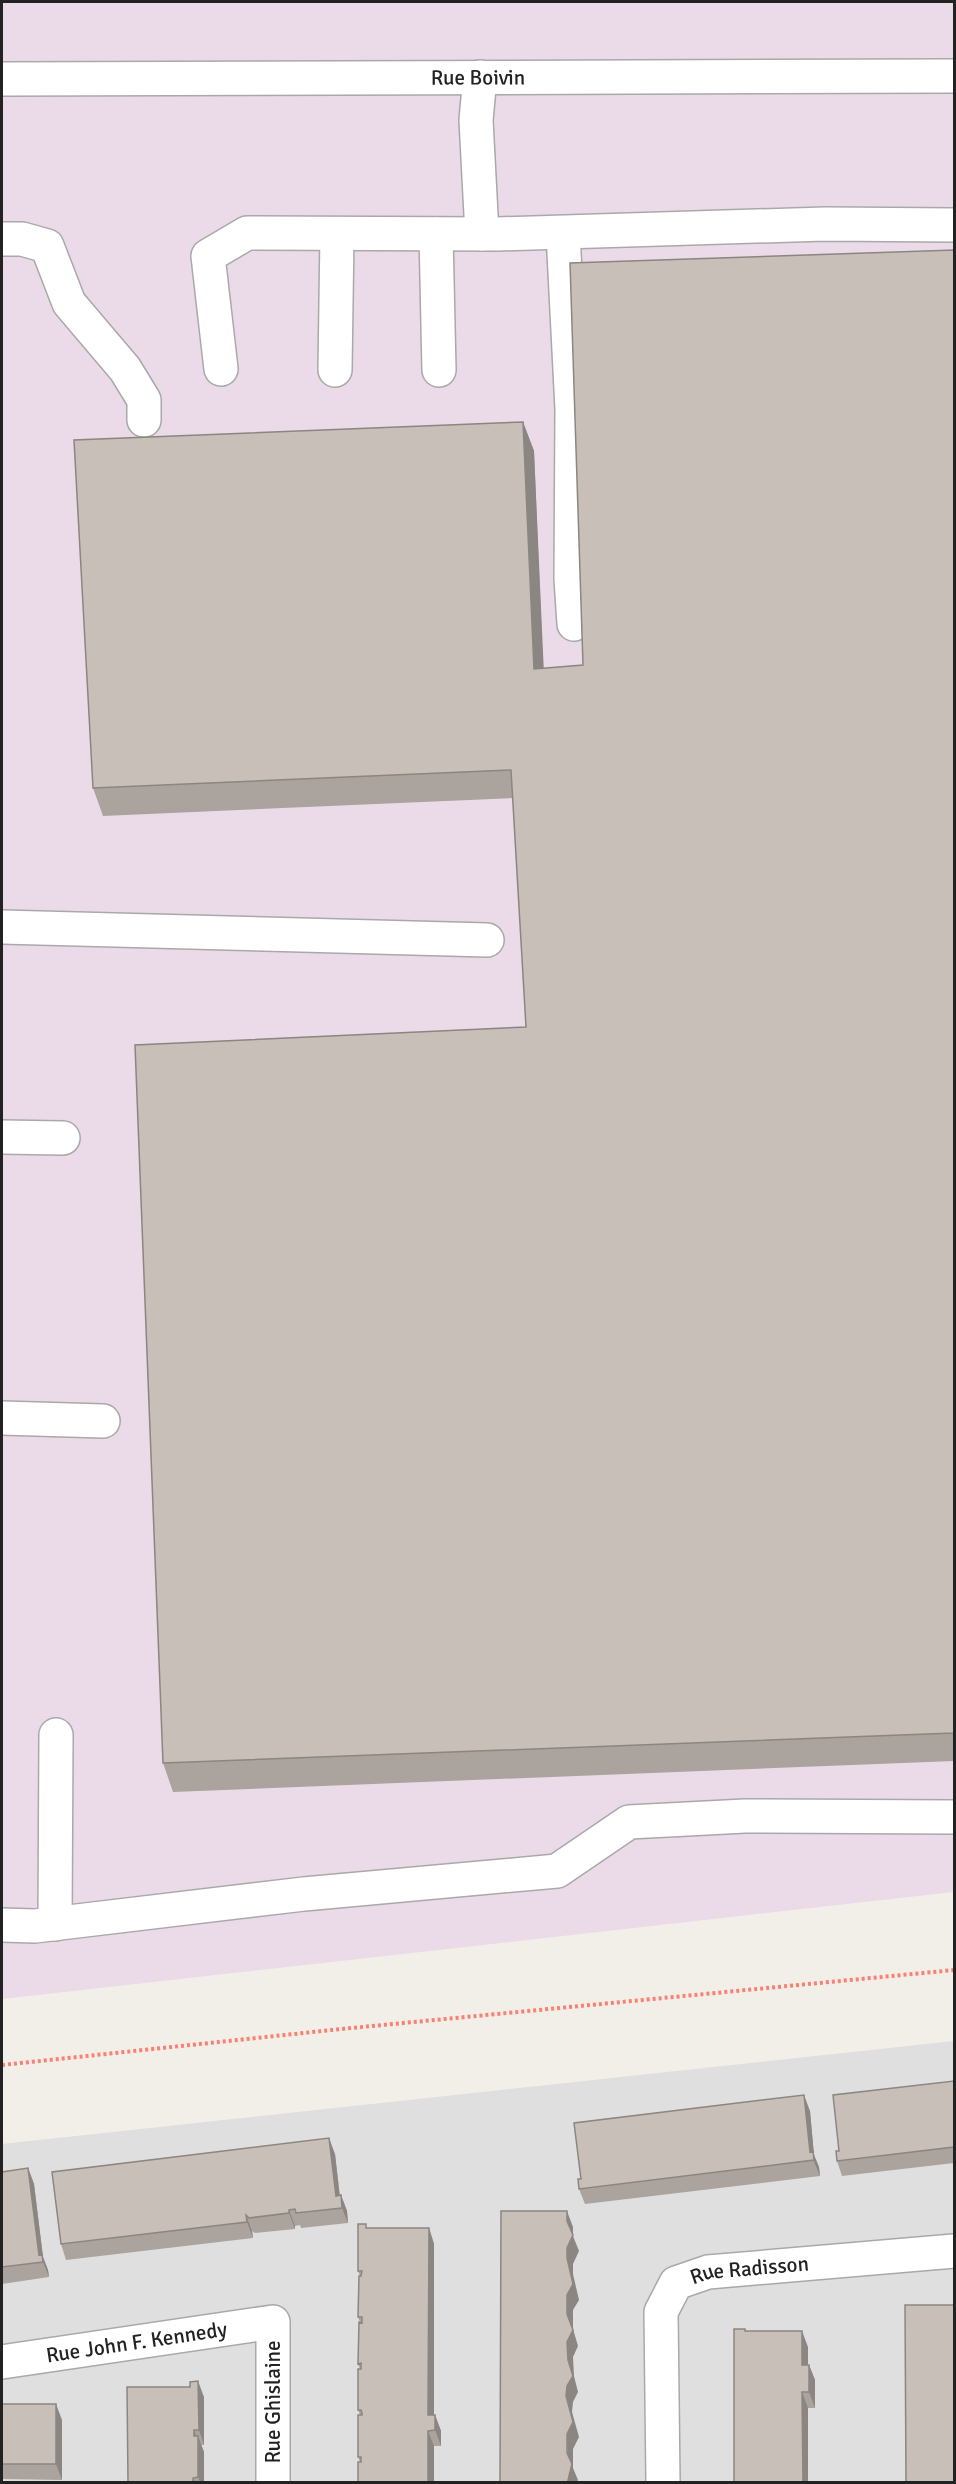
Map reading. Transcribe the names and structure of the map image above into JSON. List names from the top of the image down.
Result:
{
  "streets": {
    "street": [
      "Rue Boivin",
      "Rue Radisson",
      "Rue John F. Kennedy",
      "Rue Ghislaine"
    ]
  },
  "crossings": [
    ["Rue John F. Kennedy", "Rue Ghislaine"]
  ]
}
